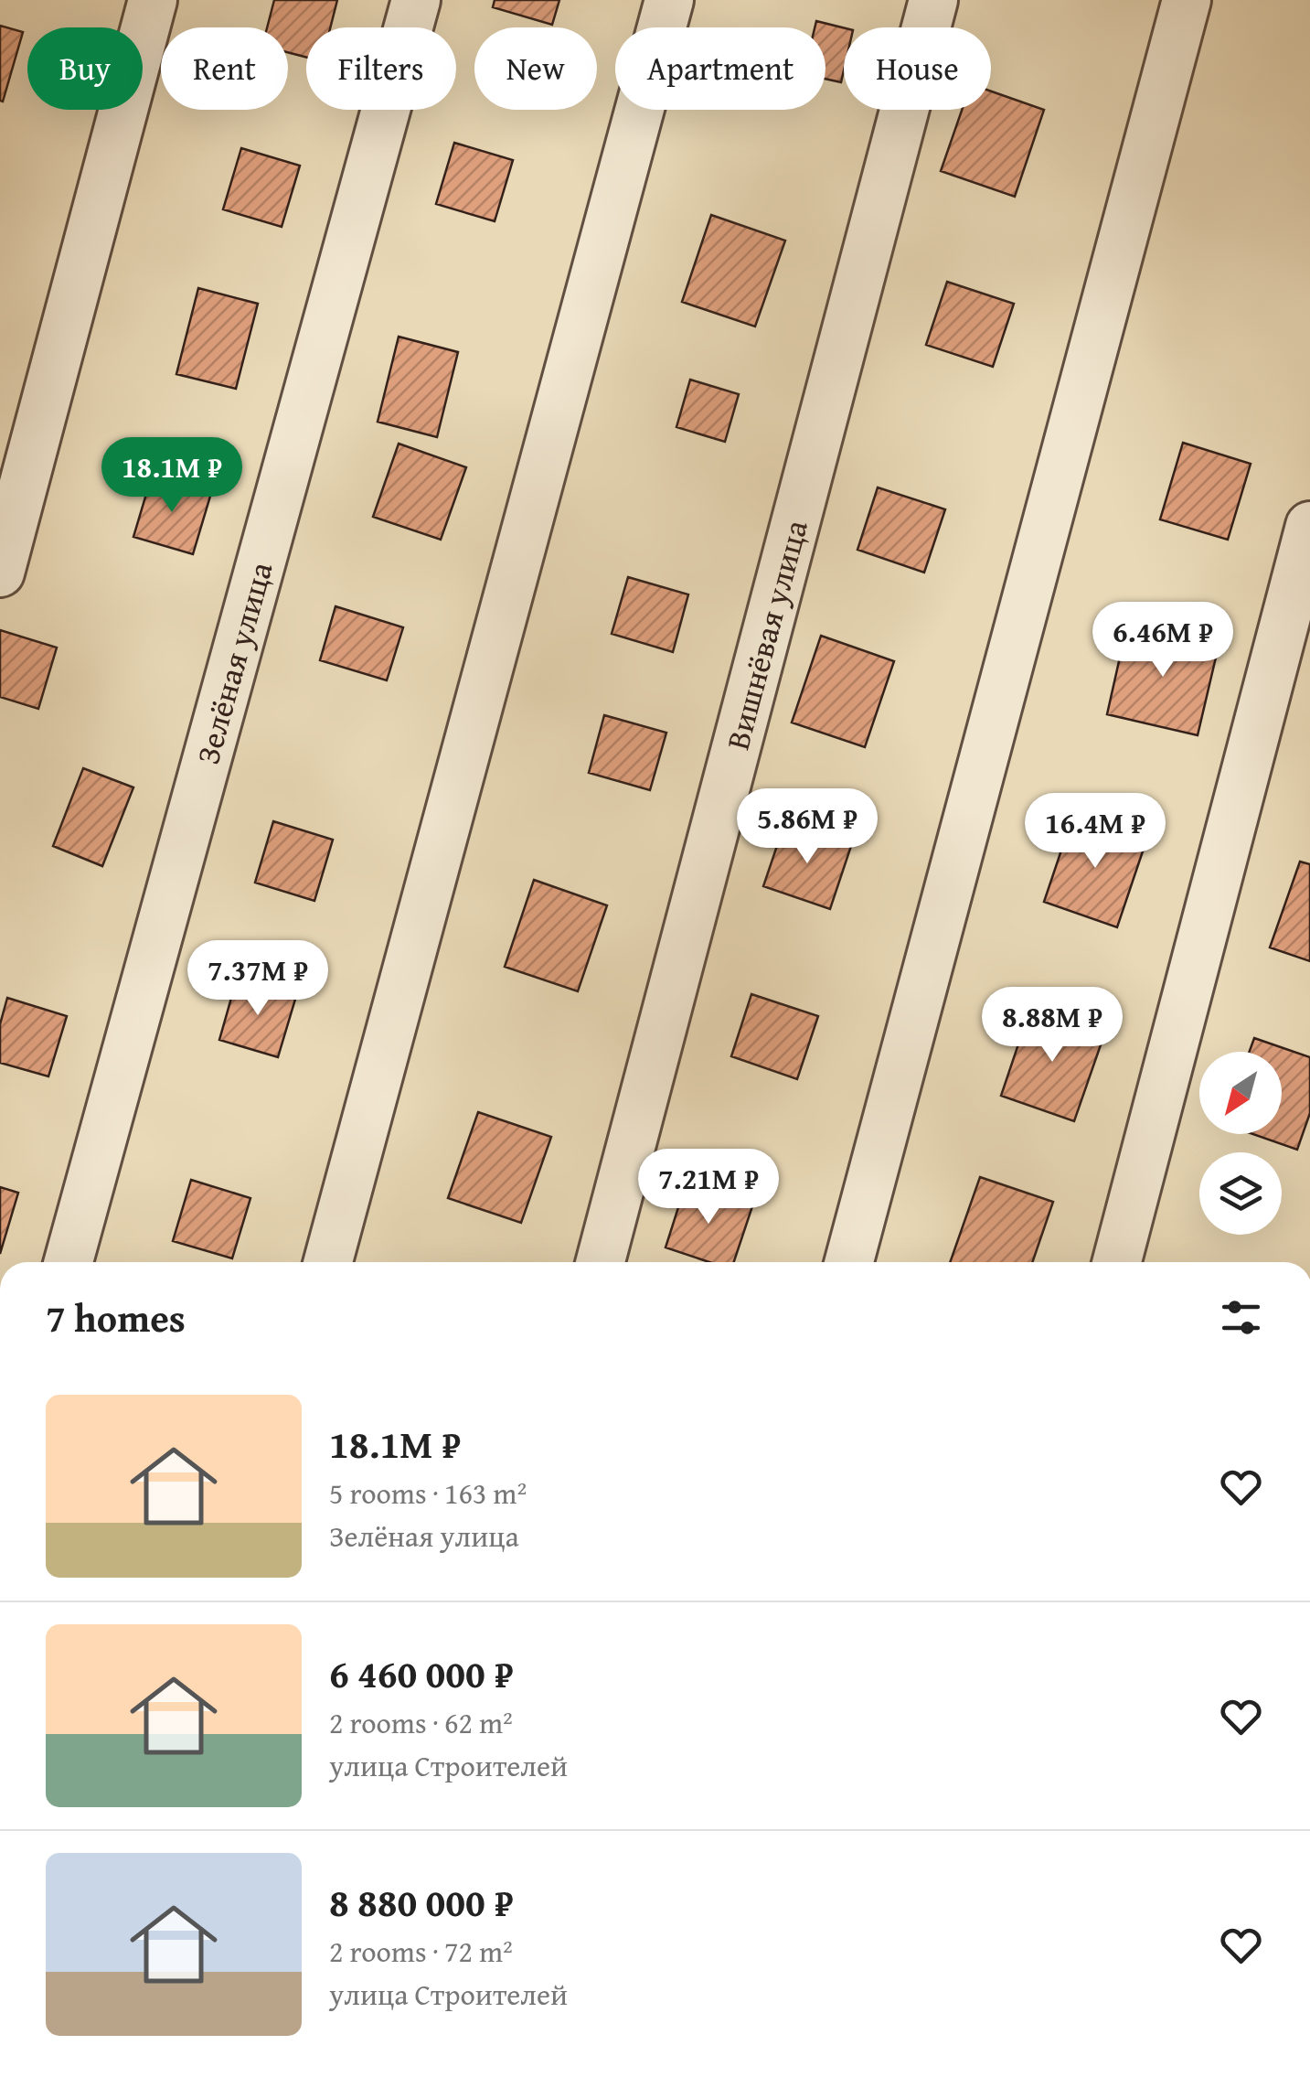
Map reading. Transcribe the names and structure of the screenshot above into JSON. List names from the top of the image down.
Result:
{
  "streets": {
    "street": ["Вишнёвая улица", "Зелёная улица"]
  },
  "north": "bottom left",
  "page": {
    "chip": [
      "Buy",
      "Rent",
      "Filters",
      "New",
      "Apartment",
      "House"
    ],
    "price": [
      "18.1M ₽",
      "6.46M ₽",
      "5.86M ₽",
      "16.4M ₽",
      "7.37M ₽",
      "8.88M ₽",
      "7.21M ₽"
    ],
    "heading": "7 homes",
    "list": [
      {
        "name": "18.1M ₽",
        "note": "5 rooms · 163 m² · Зелёная улица"
      },
      {
        "name": "6 460 000 ₽",
        "note": "2 rooms · 62 m² · улица Строителей"
      },
      {
        "name": "8 880 000 ₽",
        "note": "2 rooms · 72 m² · улица Строителей"
      }
    ]
  }
}
